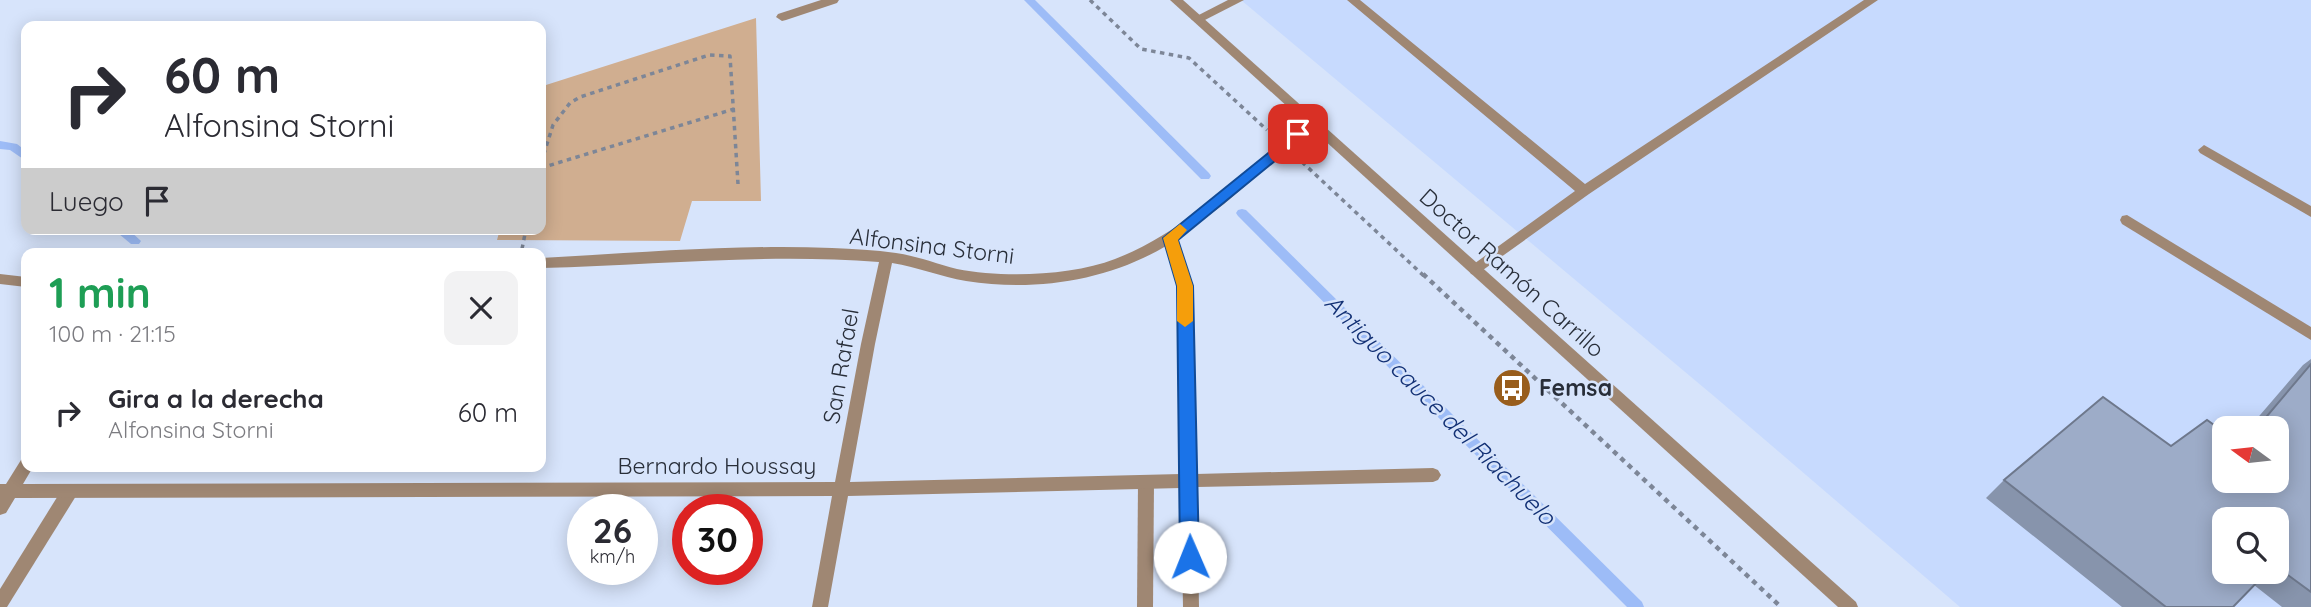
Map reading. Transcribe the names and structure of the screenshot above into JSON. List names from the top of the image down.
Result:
{
  "streets": {
    "street": [
      "Alfonsina Storni",
      "Doctor Ramón Carrillo",
      "San Rafael",
      "Bernardo Houssay"
    ]
  },
  "crossings": [
    ["Alfonsina Storni", "Doctor Ramón Carrillo"],
    ["Alfonsina Storni", "San Rafael"],
    ["San Rafael", "Bernardo Houssay"]
  ],
  "water": ["Antiguo cauce del Riachuelo"],
  "places": {
    "bus stop": ["Femsa"]
  },
  "north": "left",
  "page": {
    "turn": ["60 m", "Alfonsina Storni"],
    "then": "Luego",
    "heading": ["1 min", "100 m · 21:15"],
    "list": [
      {
        "name": "Gira a la derecha",
        "note": "Alfonsina Storni",
        "value": "60 m"
      }
    ],
    "speed": "26 km/h",
    "limit": "30"
  }
}
